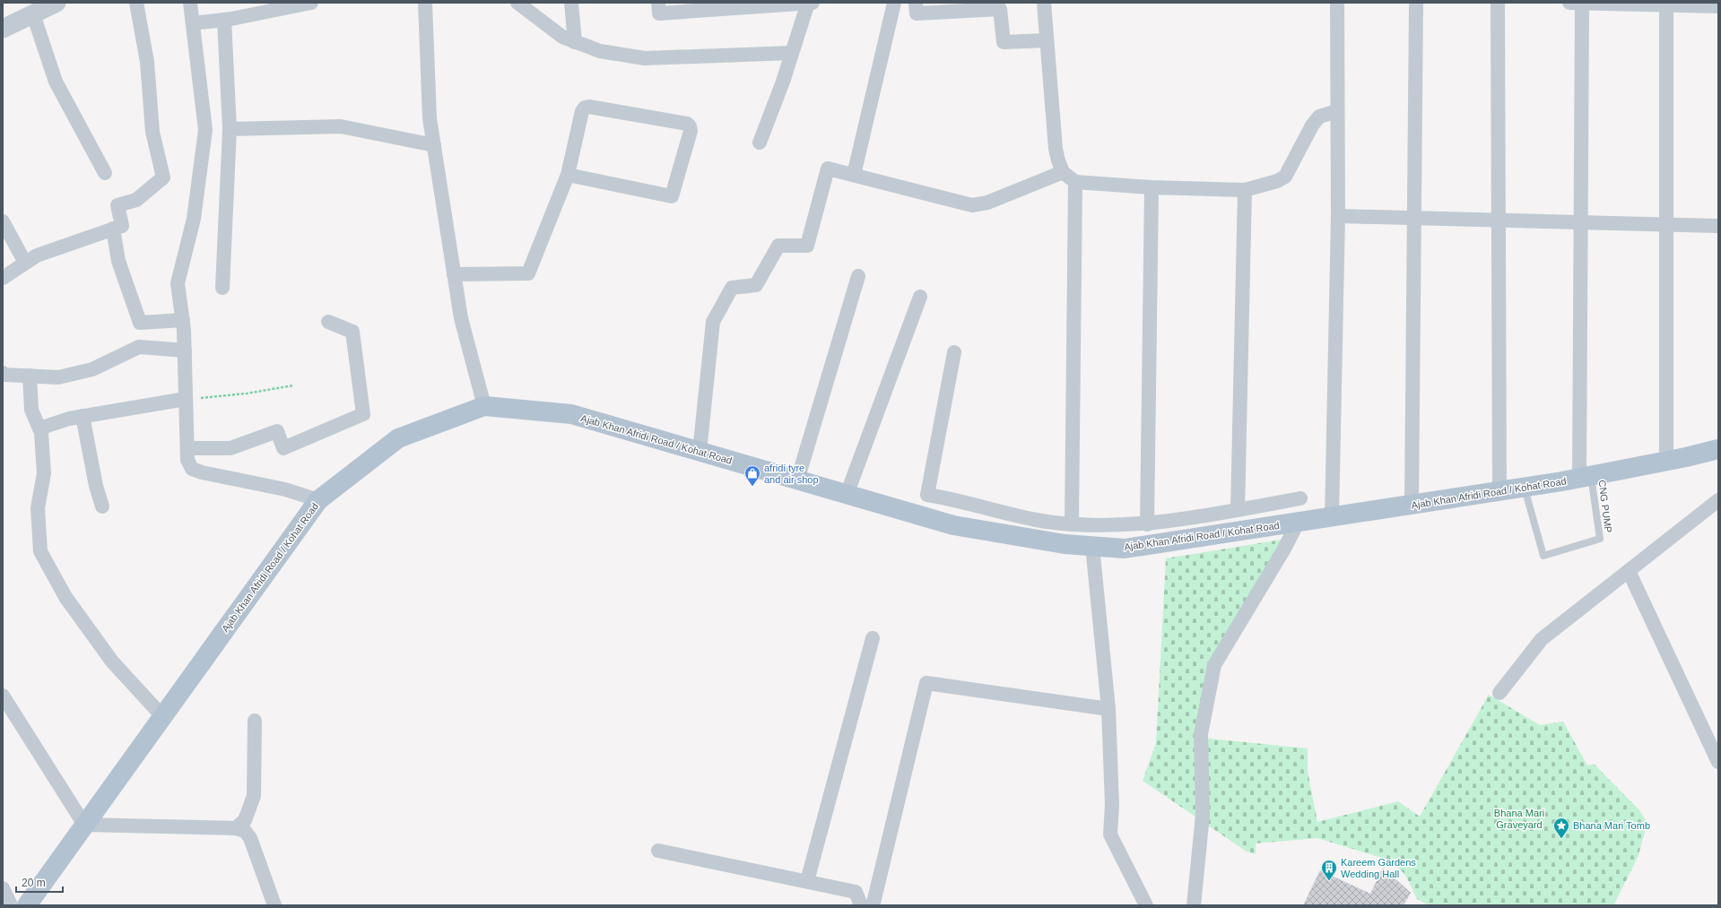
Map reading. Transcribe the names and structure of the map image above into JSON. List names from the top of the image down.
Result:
{
  "streets": {
    "main road": ["Ajab Khan Afridi Road / Kohat Road"],
    "lane": ["CNG PUMP"]
  },
  "crossings": [
    ["Ajab Khan Afridi Road / Kohat Road", "CNG PUMP"]
  ],
  "parks": ["Bhana Mari Graveyard"],
  "places": {
    "shop": ["afridi tyre and air shop"],
    "place": ["Bhana Mari Tomb"],
    "building": ["Kareem Gardens Wedding Hall"]
  },
  "scale_bar": "20 m"
}
